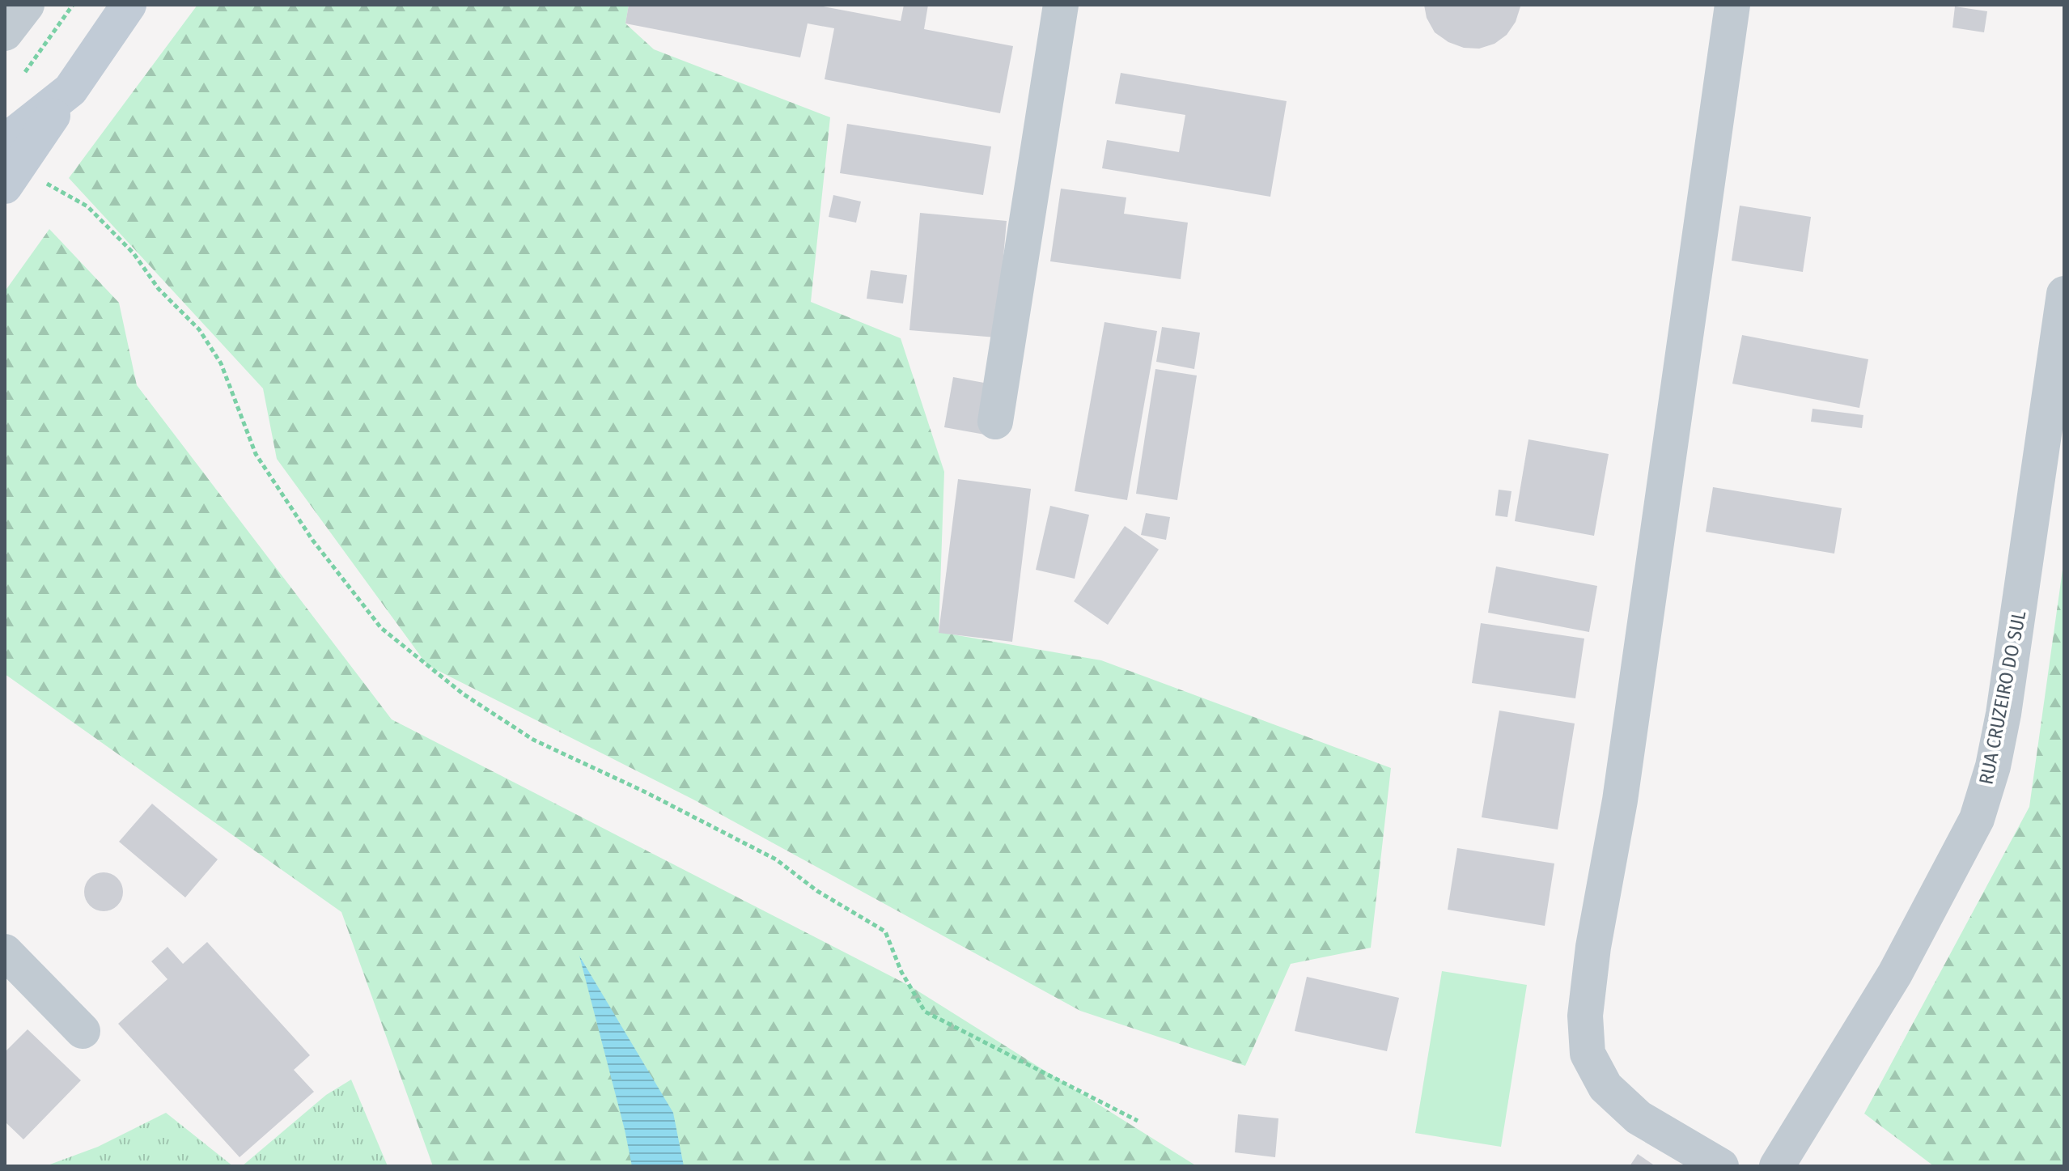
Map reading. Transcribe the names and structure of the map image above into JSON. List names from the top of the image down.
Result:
{
  "streets": {
    "street": ["RUA CRUZEIRO DO SUL"]
  }
}
